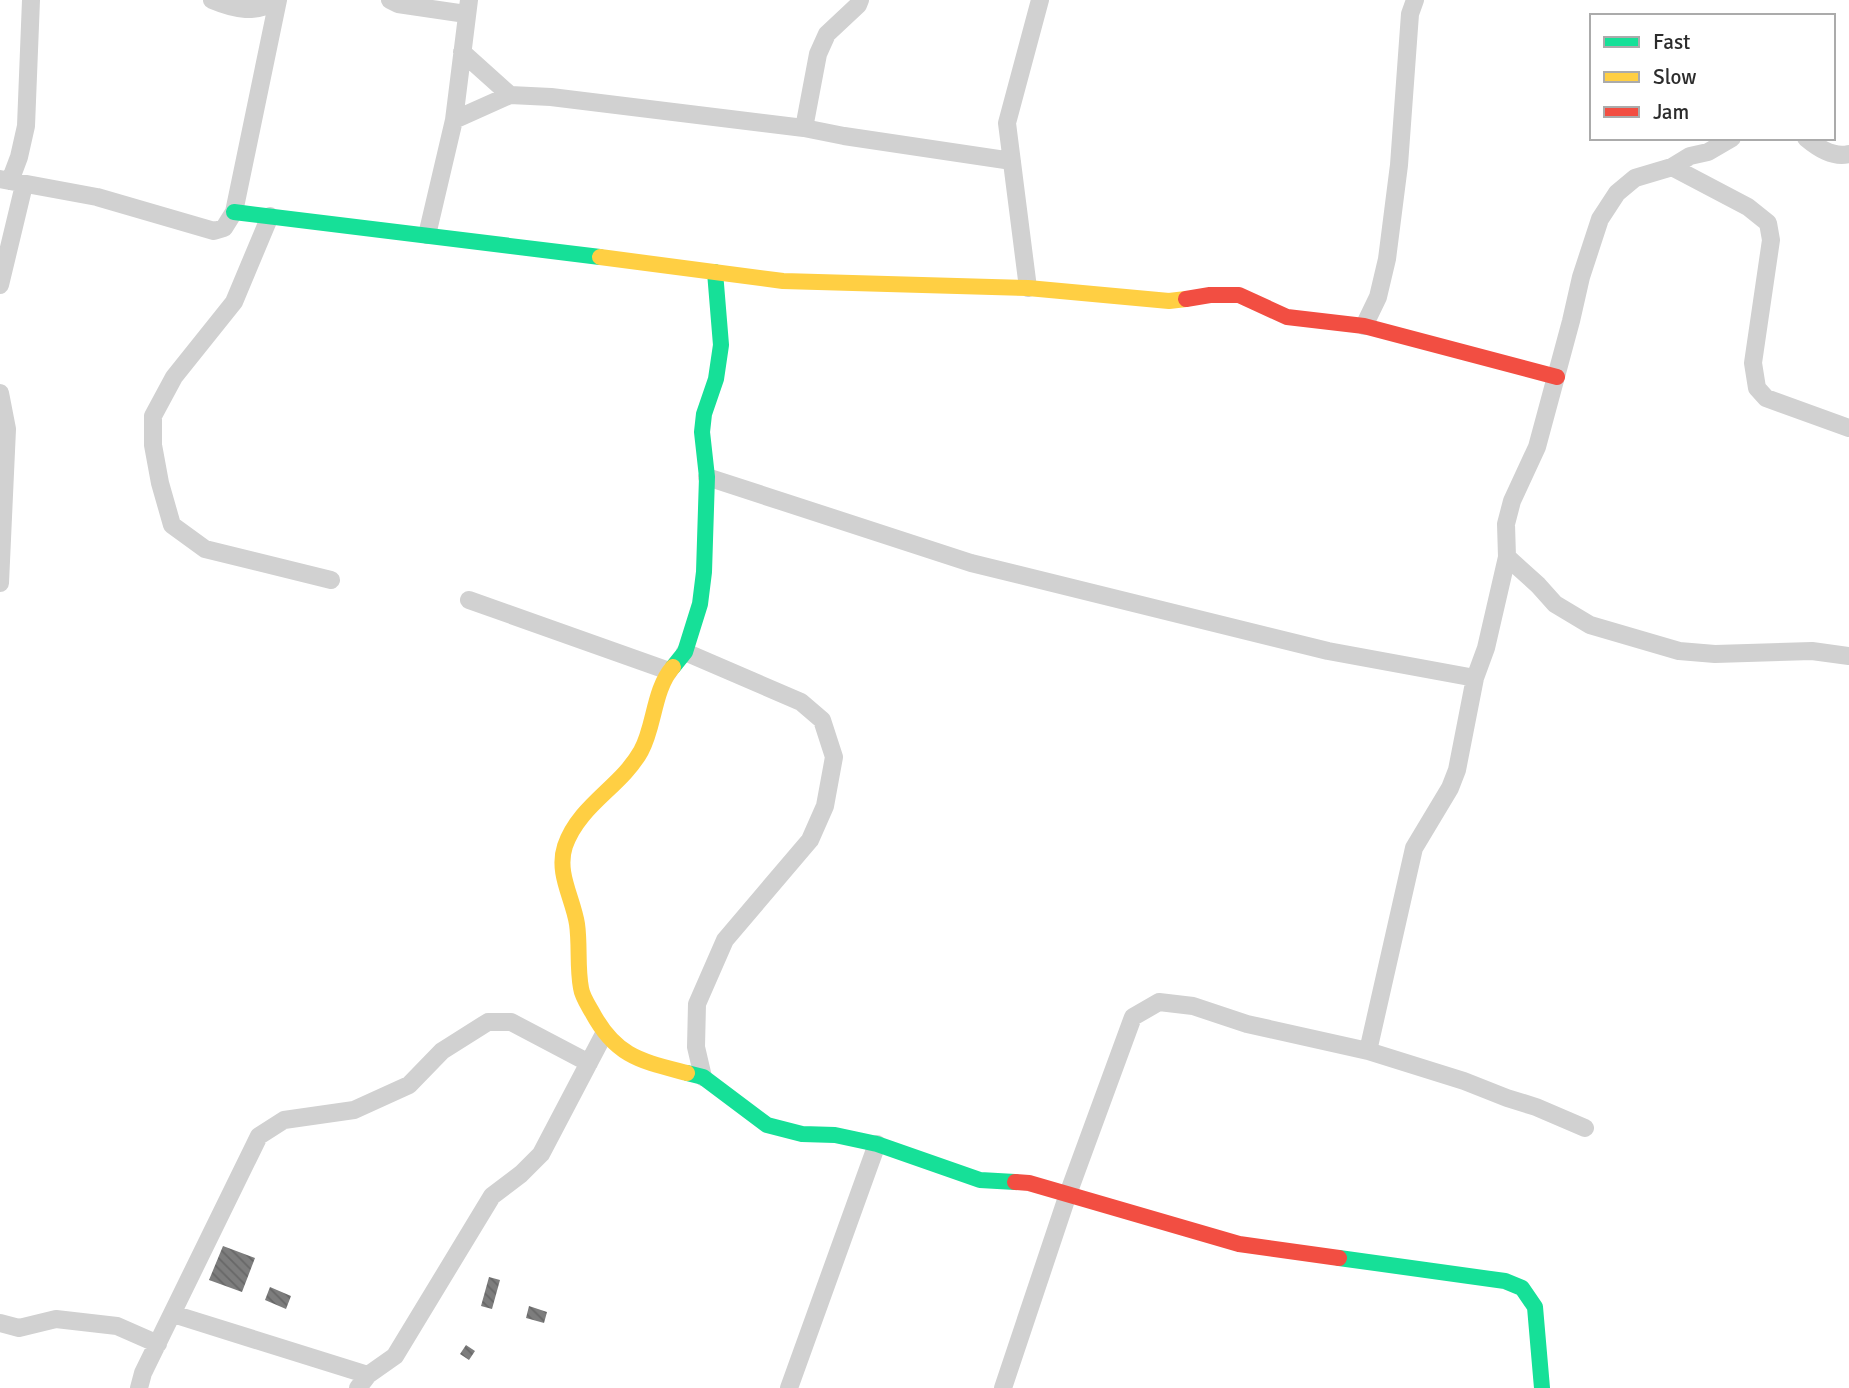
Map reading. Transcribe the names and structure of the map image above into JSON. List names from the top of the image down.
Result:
{
  "legend": ["Fast", "Slow", "Jam"]
}
